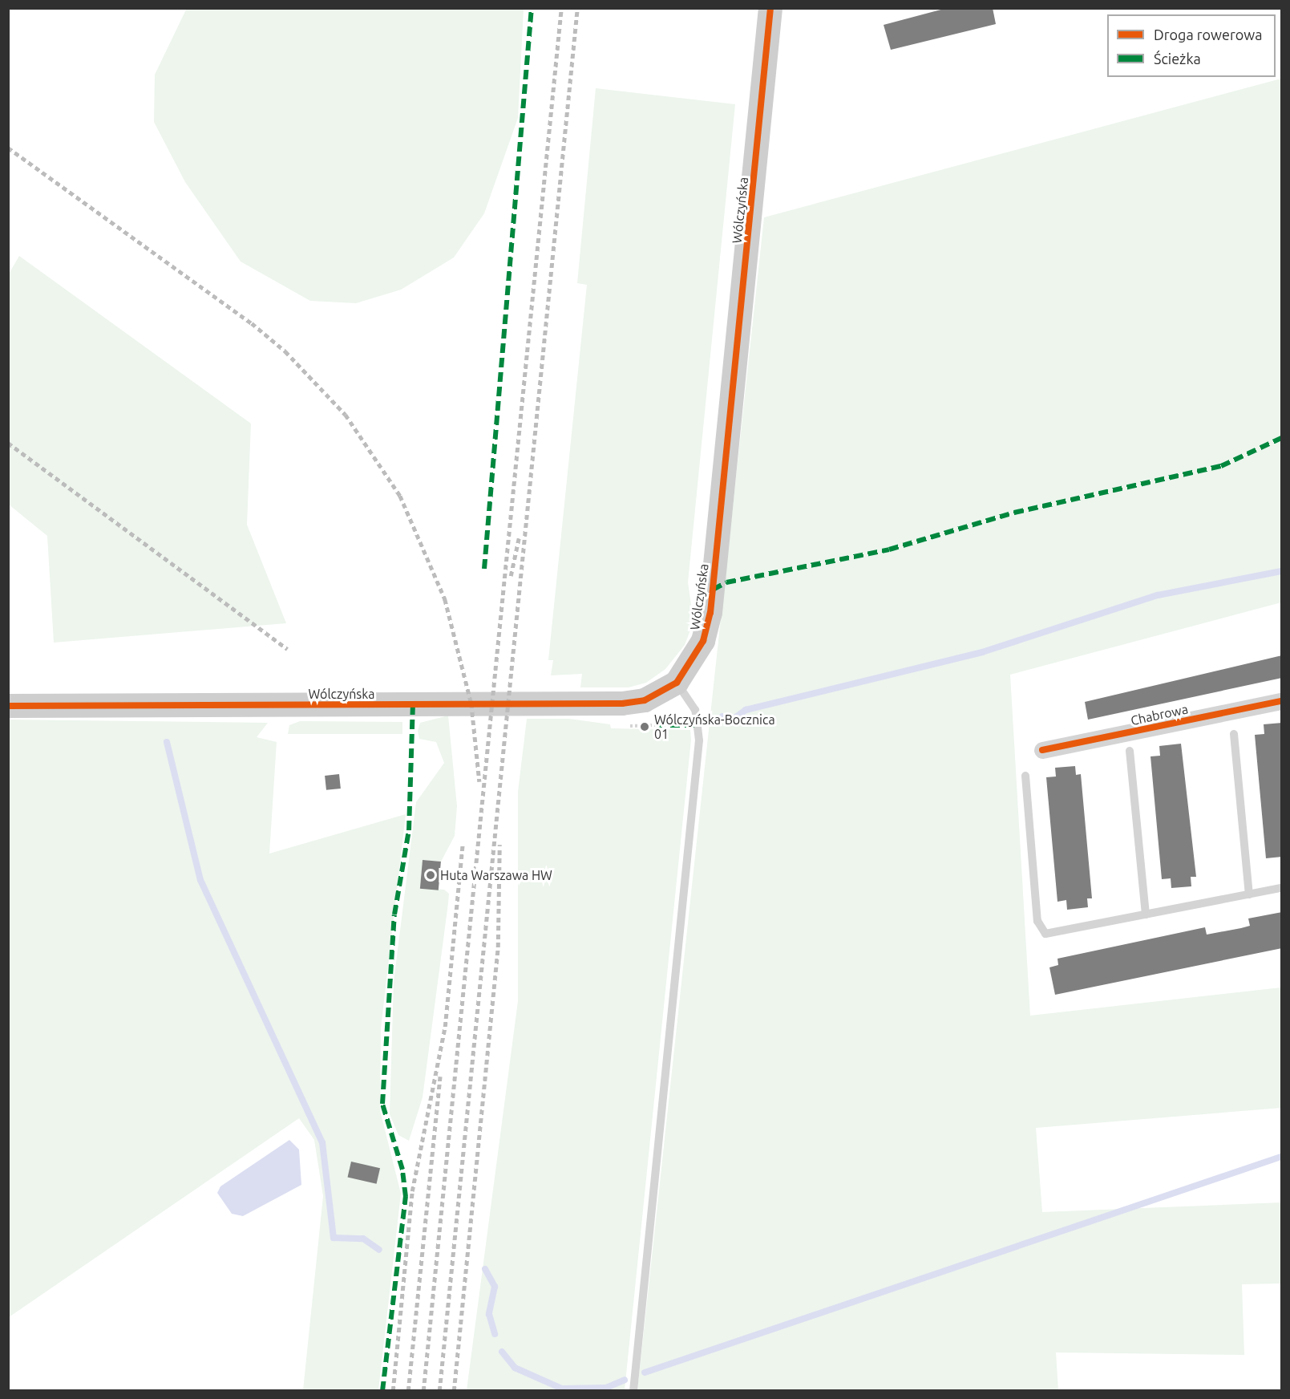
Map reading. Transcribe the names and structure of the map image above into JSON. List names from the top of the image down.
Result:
{
  "streets": {
    "street": ["Wólczyńska", "Chabrowa"]
  },
  "places": ["Wólczyńska-Bocznica 01", "Huta Warszawa HW"],
  "legend": ["Droga rowerowa", "Ścieżka"]
}
